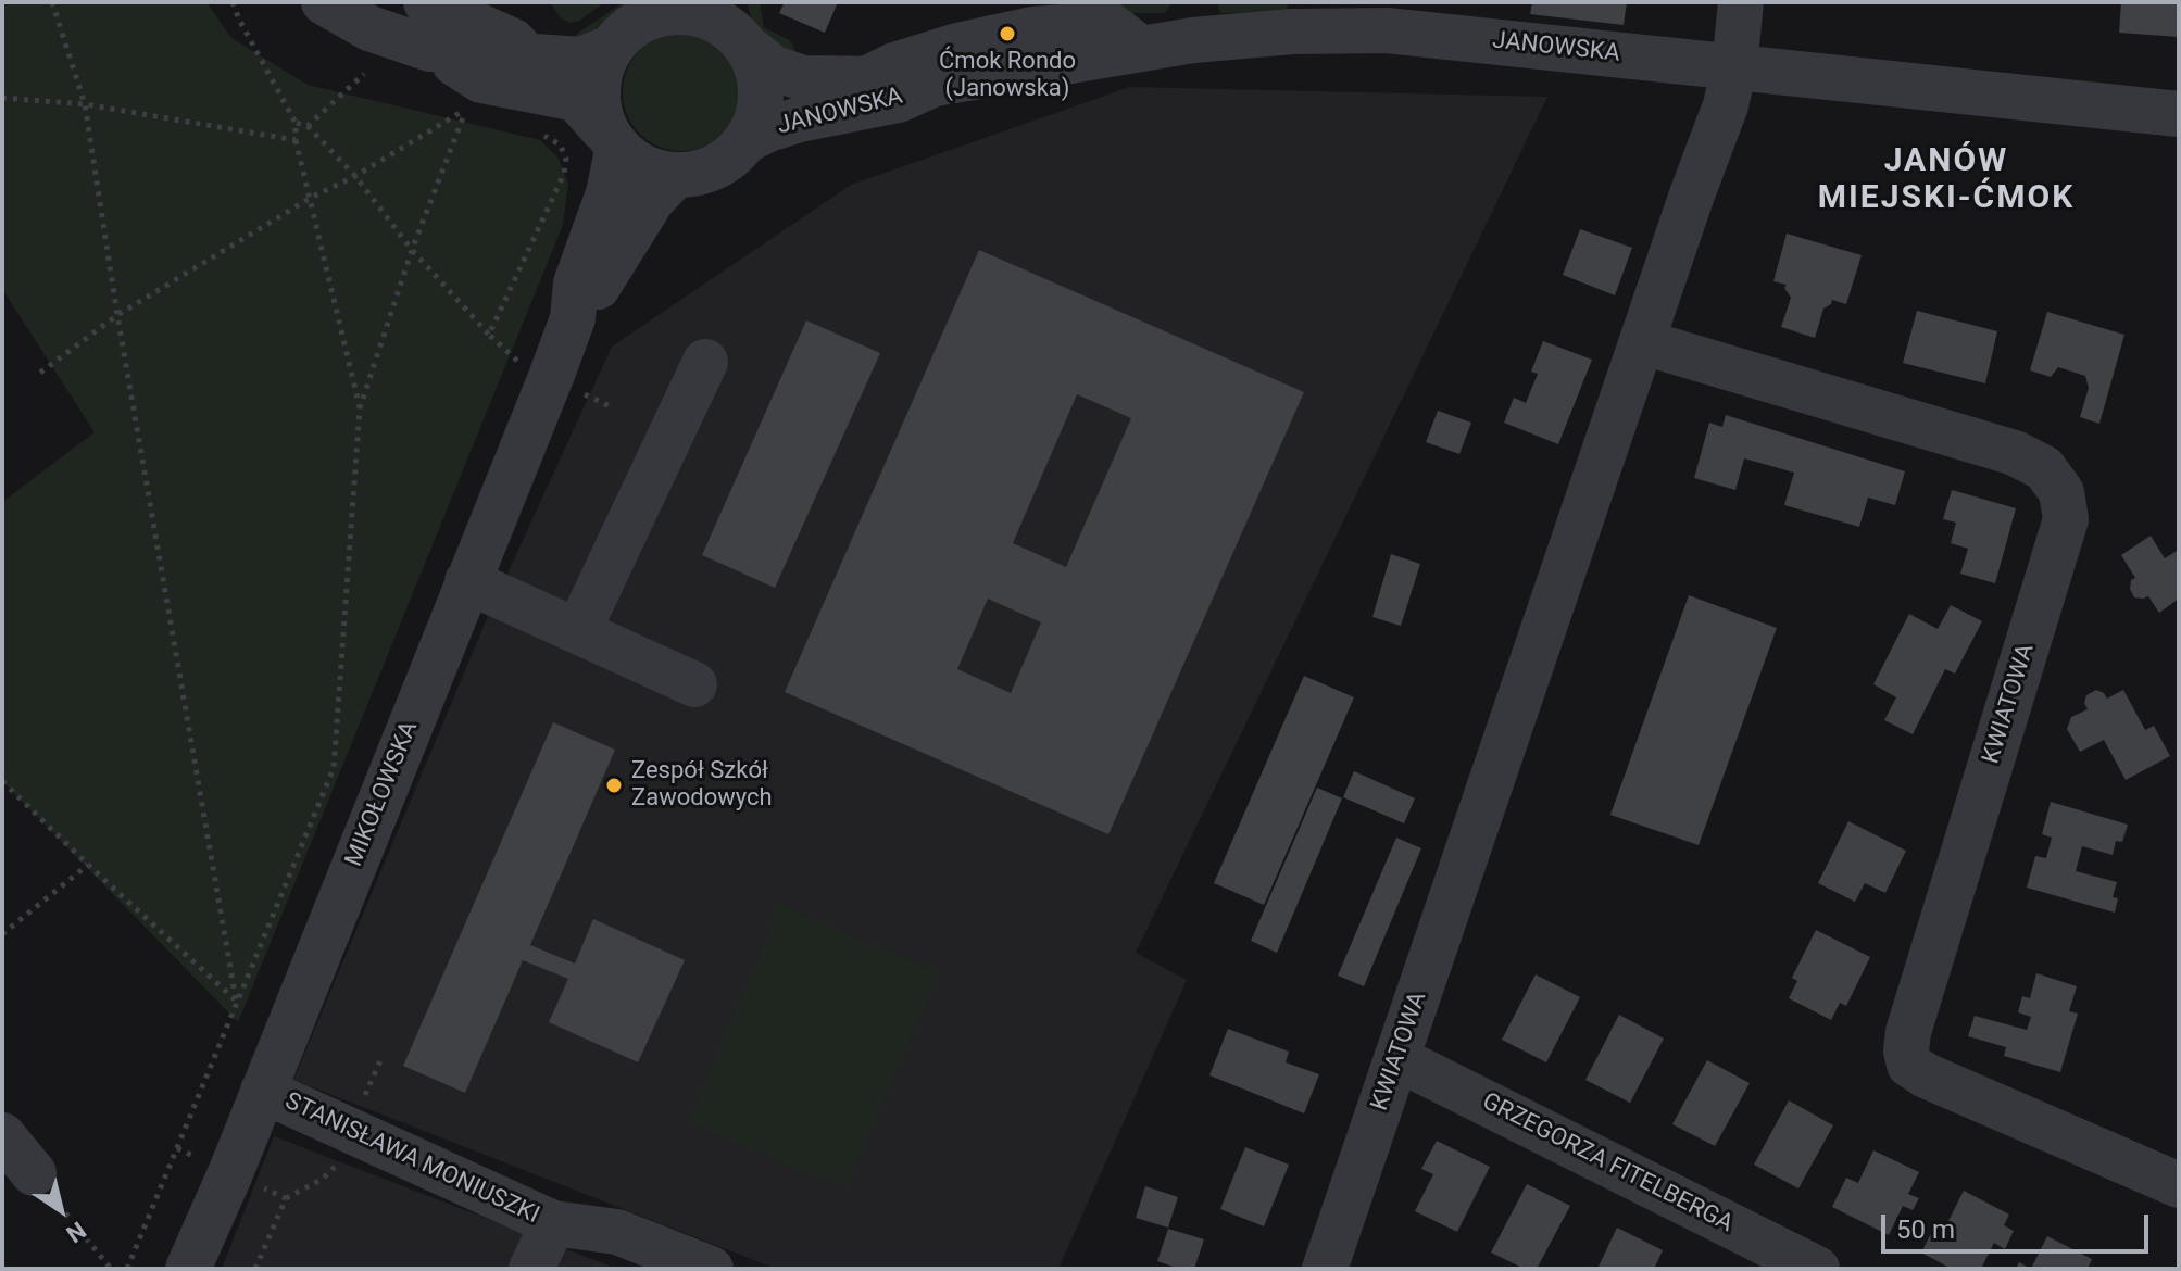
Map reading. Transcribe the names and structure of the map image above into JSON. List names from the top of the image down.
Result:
{
  "streets": {
    "street": [
      "JANOWSKA",
      "KWIATOWA",
      "MIKOŁOWSKA",
      "STANISŁAWA MONIUSZKI",
      "GRZEGORZA FITELBERGA"
    ]
  },
  "crossings": [
    ["JANOWSKA", "KWIATOWA"],
    ["JANOWSKA", "MIKOŁOWSKA"],
    ["KWIATOWA", "GRZEGORZA FITELBERGA"],
    ["MIKOŁOWSKA", "STANISŁAWA MONIUSZKI"]
  ],
  "districts": ["JANÓW MIEJSKI-ĆMOK"],
  "places": ["Ćmok Rondo (Janowska)", "Zespół Szkół Zawodowych"],
  "scale_bar": "50 m",
  "north": "bottom right"
}
